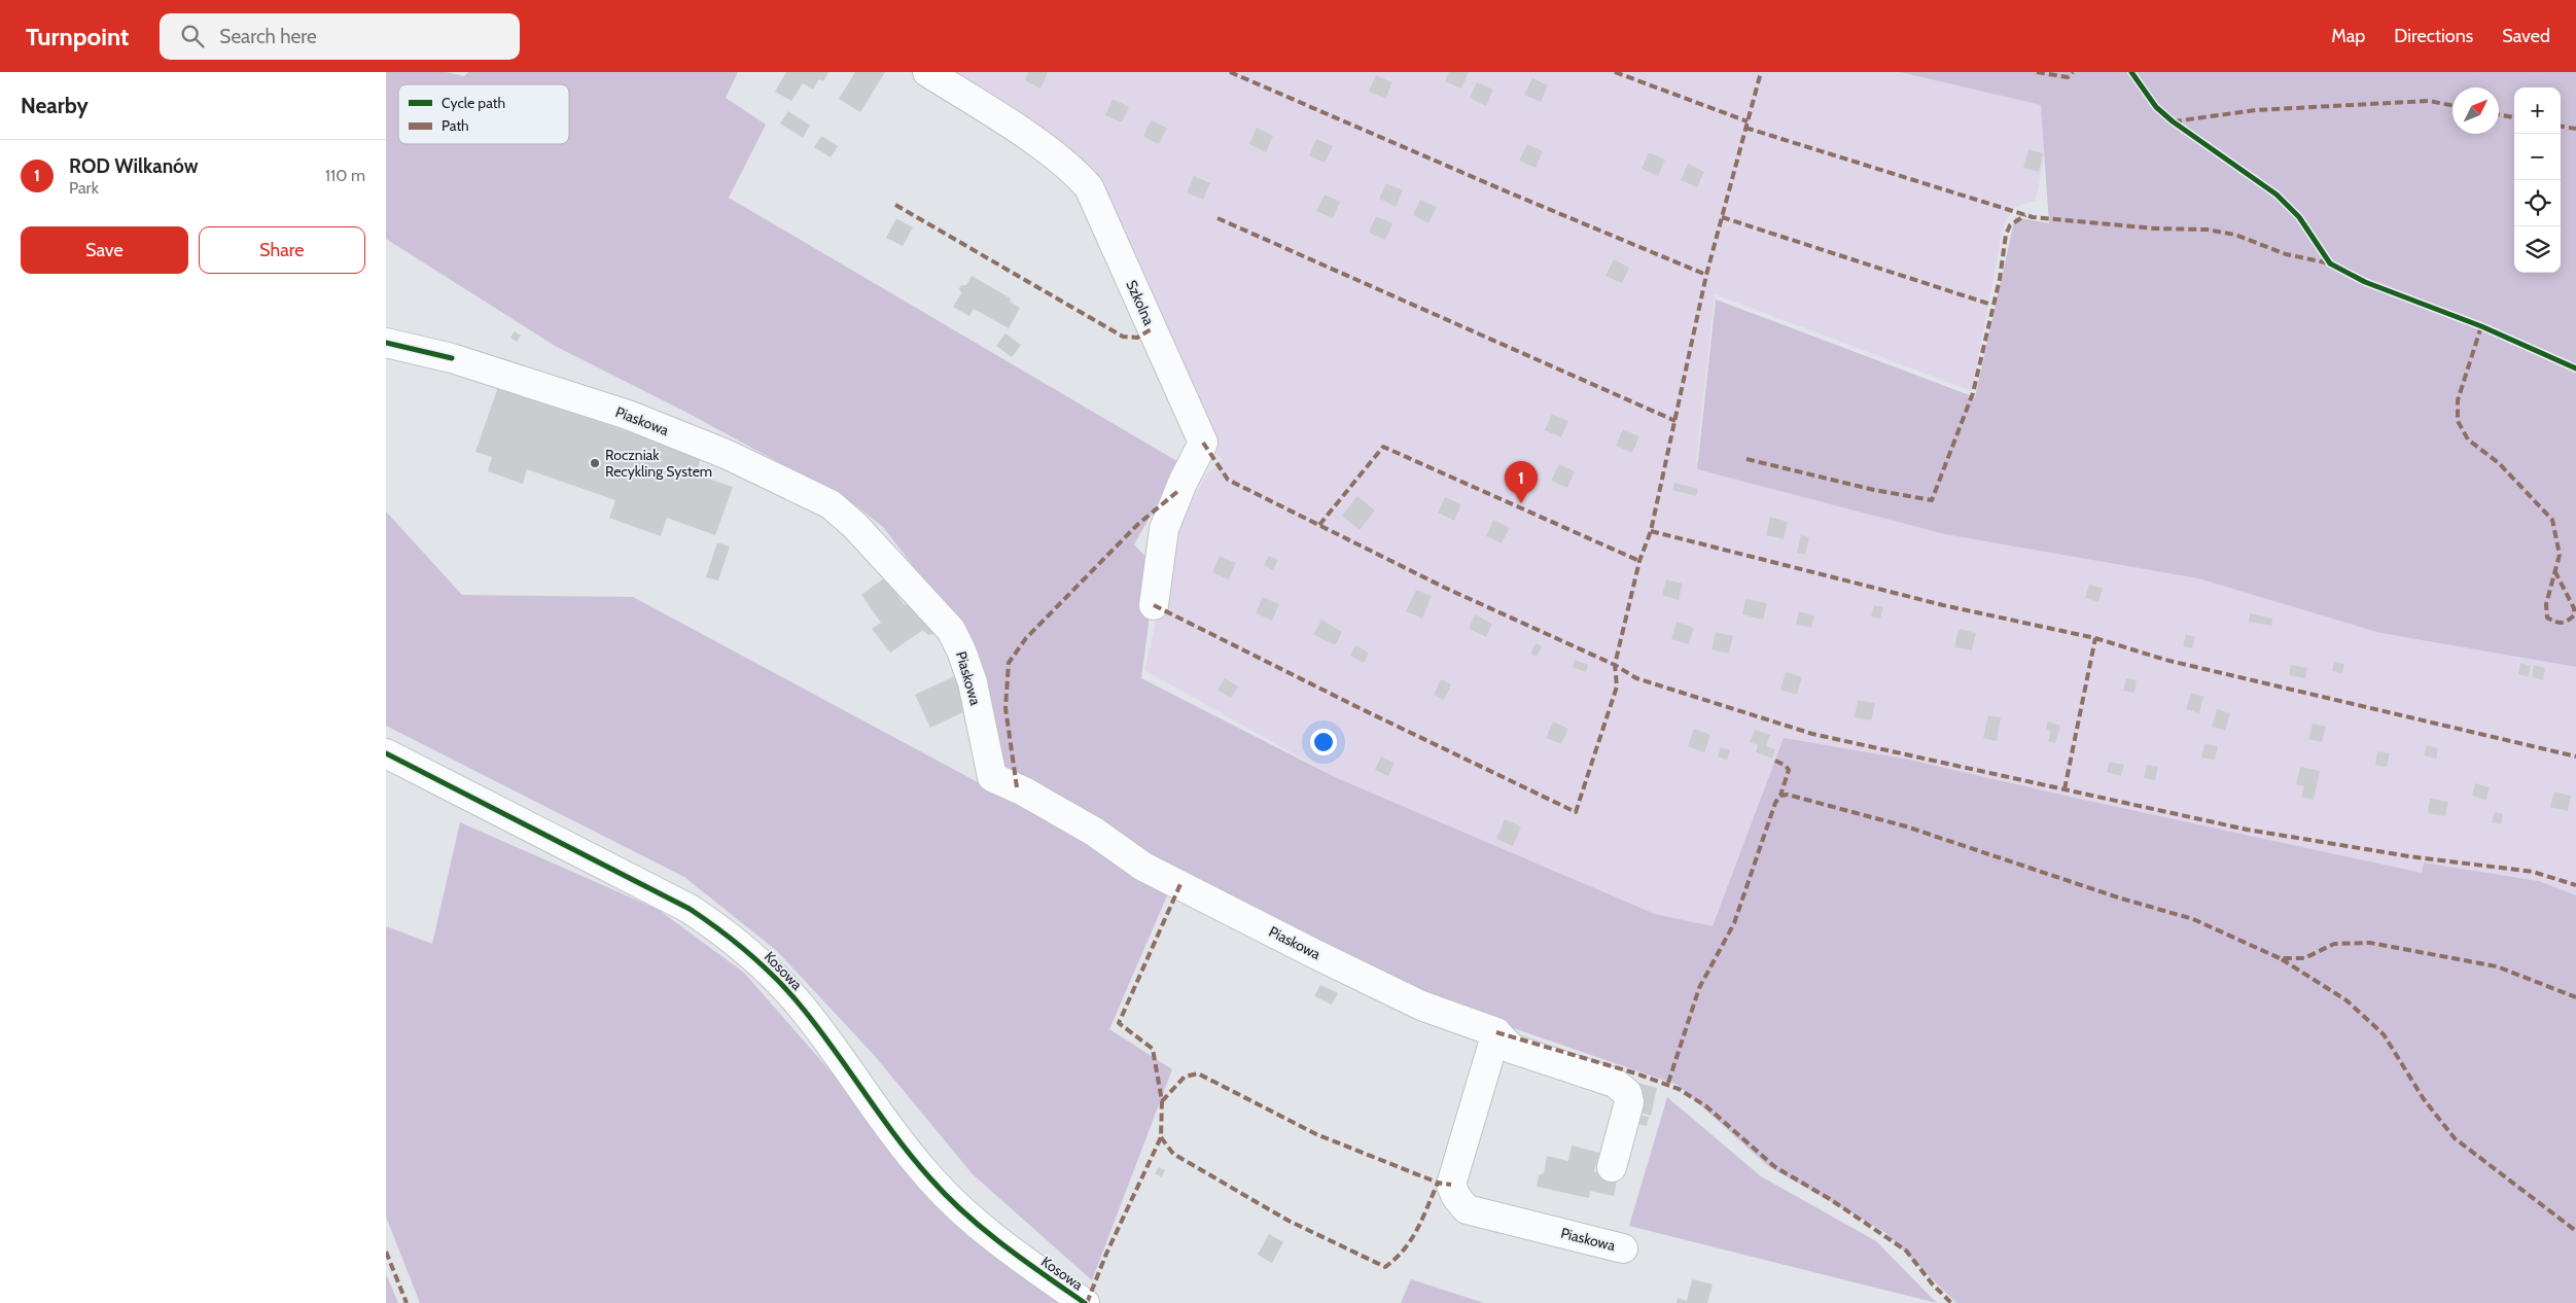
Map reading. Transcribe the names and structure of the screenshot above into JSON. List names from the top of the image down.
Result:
{
  "streets": {
    "street": ["Szkolna", "Piaskowa", "Kosowa"]
  },
  "places": ["Roczniak Recykling System"],
  "legend": ["Cycle path", "Path"],
  "north": "top right",
  "page": {
    "header": "Turnpoint",
    "search": "Search here",
    "nav": ["Map", "Directions", "Saved"],
    "heading": "Nearby",
    "map_buttons": ["+", "−"],
    "list": [
      {
        "mark": "1",
        "name": "ROD Wilkanów",
        "note": "Park",
        "value": "110 m"
      }
    ],
    "buttons": ["Save", "Share"],
    "pins": "1"
  }
}
